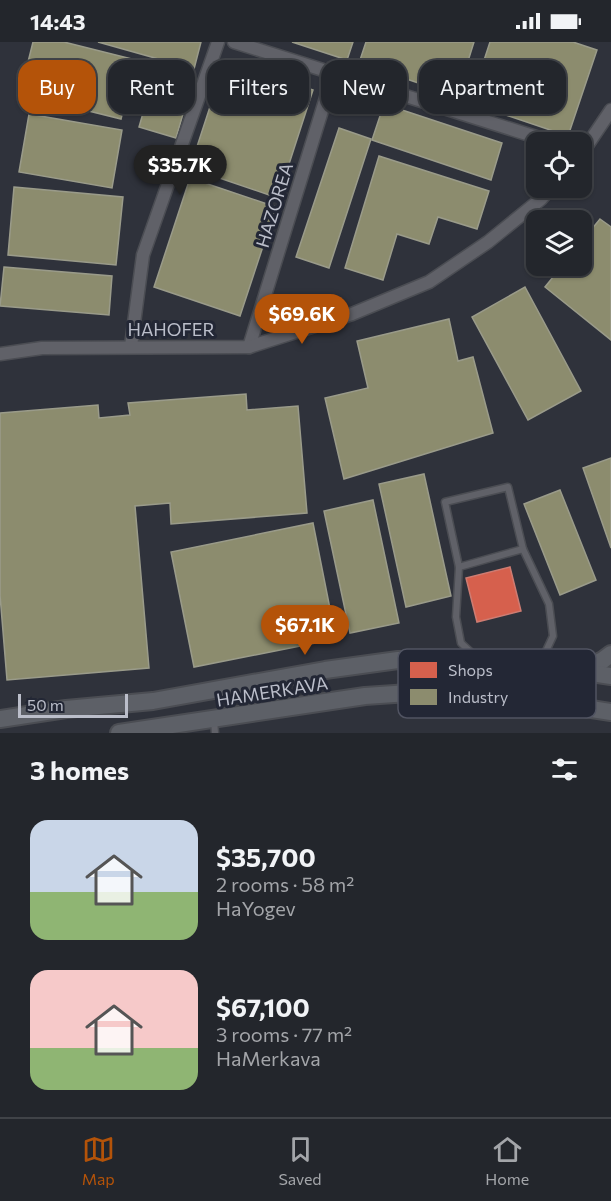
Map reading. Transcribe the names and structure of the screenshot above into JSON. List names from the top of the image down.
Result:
{
  "streets": {
    "street": ["HAZOREA", "HAHOFER", "HAMERKAVA"]
  },
  "crossings": [
    ["HAZOREA", "HAHOFER"]
  ],
  "legend": ["Shops", "Industry"],
  "scale_bar": "50 m",
  "page": {
    "status": "14:43",
    "chip": [
      "Buy",
      "Rent",
      "Filters",
      "New",
      "Apartment"
    ],
    "price": ["$35.7K", "$69.6K", "$67.1K"],
    "scale": "50 m",
    "heading": "3 homes",
    "list": [
      {
        "name": "$35,700",
        "note": "2 rooms · 58 m² · HaYogev"
      },
      {
        "name": "$67,100",
        "note": "3 rooms · 77 m² · HaMerkava"
      }
    ],
    "tabs": ["Map", "Saved", "Home"]
  }
}
